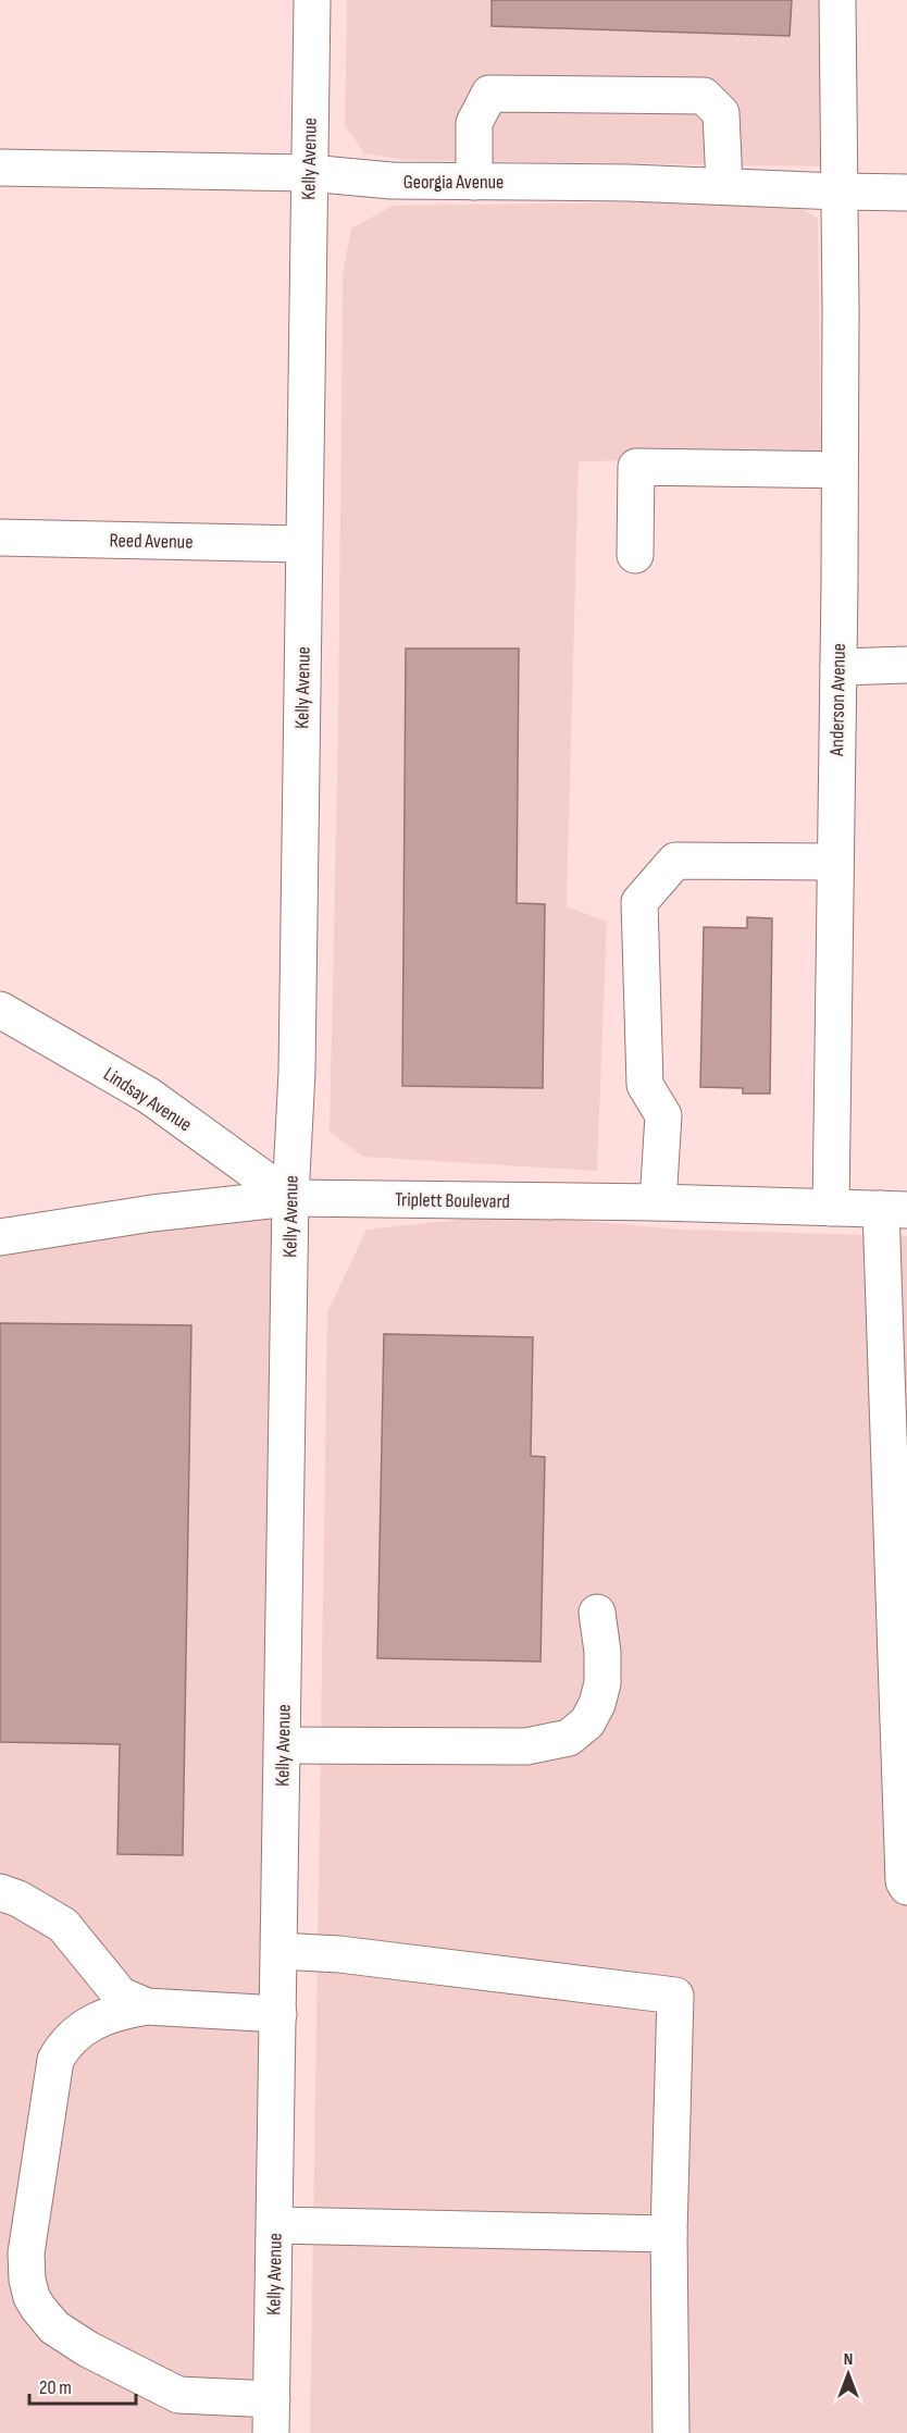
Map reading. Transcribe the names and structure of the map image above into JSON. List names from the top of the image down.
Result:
{
  "streets": {
    "main road": [
      "Kelly Avenue",
      "Georgia Avenue",
      "Reed Avenue",
      "Anderson Avenue",
      "Lindsay Avenue",
      "Triplett Boulevard"
    ]
  },
  "crossings": [
    ["Kelly Avenue", "Georgia Avenue"],
    ["Kelly Avenue", "Reed Avenue"],
    ["Kelly Avenue", "Lindsay Avenue"],
    ["Kelly Avenue", "Triplett Boulevard"],
    ["Georgia Avenue", "Anderson Avenue"],
    ["Anderson Avenue", "Triplett Boulevard"],
    ["Lindsay Avenue", "Triplett Boulevard"]
  ],
  "scale_bar": "20 m",
  "north": "top"
}
